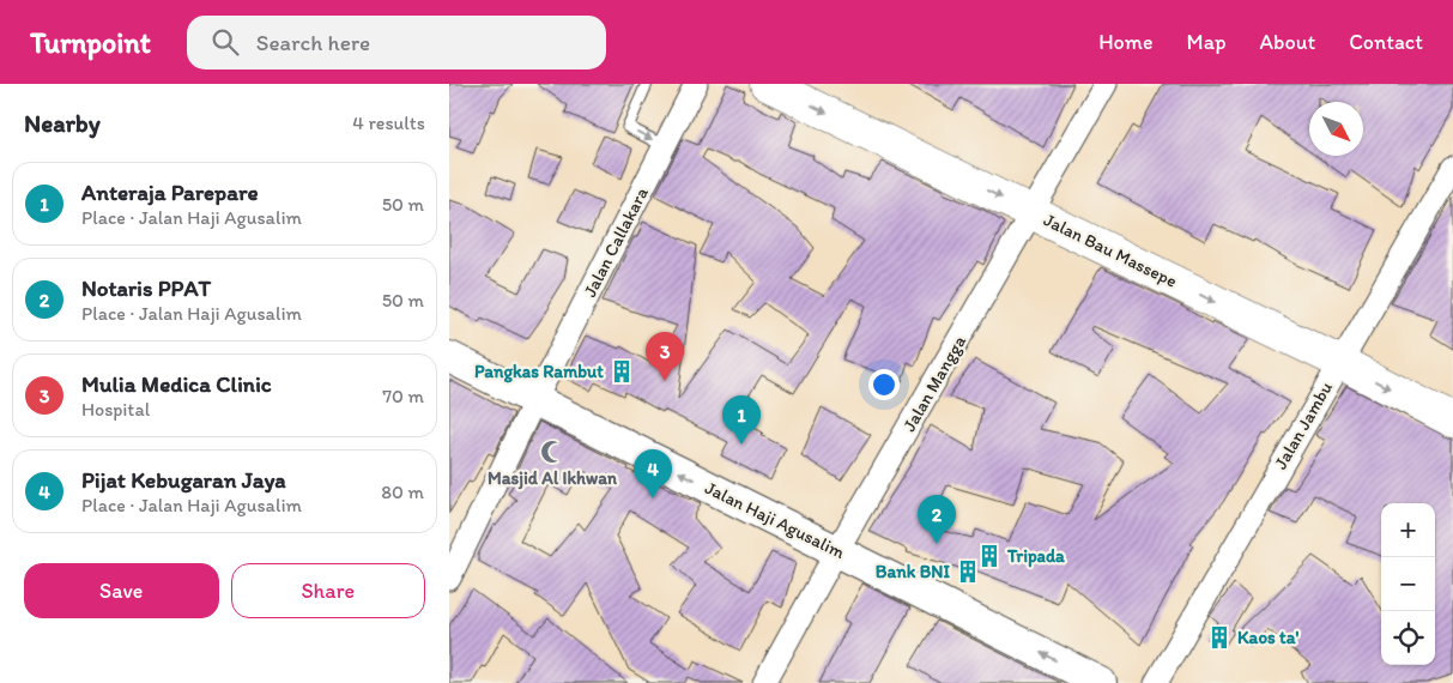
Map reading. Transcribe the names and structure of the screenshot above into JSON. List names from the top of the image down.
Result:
{
  "streets": {
    "highway": ["Jalan Bau Massepe"],
    "street": [
      "Jalan Callakara",
      "Jalan Mangga",
      "Jalan Jambu",
      "Jalan Haji Agusalim"
    ]
  },
  "crossings": [
    ["Jalan Callakara", "Jalan Haji Agusalim"],
    ["Jalan Bau Massepe", "Jalan Mangga"],
    ["Jalan Bau Massepe", "Jalan Jambu"],
    ["Jalan Mangga", "Jalan Haji Agusalim"]
  ],
  "one_way": ["Jalan Bau Massepe", "Jalan Haji Agusalim"],
  "places": {
    "building": [
      "Pangkas Rambut",
      "Tripada",
      "Bank BNI",
      "Kaos ta'"
    ],
    "mosque": ["Masjid Al Ikhwan"]
  },
  "north": "bottom right",
  "page": {
    "header": "Turnpoint",
    "search": "Search here",
    "nav": [
      "Home",
      "Map",
      "About",
      "Contact"
    ],
    "heading": ["Nearby", "4 results"],
    "list": [
      {
        "mark": "1",
        "name": "Anteraja Parepare",
        "note": "Place · Jalan Haji Agusalim",
        "value": "50 m"
      },
      {
        "mark": "2",
        "name": "Notaris PPAT",
        "note": "Place · Jalan Haji Agusalim",
        "value": "50 m"
      },
      {
        "mark": "3",
        "name": "Mulia Medica Clinic",
        "note": "Hospital",
        "value": "70 m"
      },
      {
        "mark": "4",
        "name": "Pijat Kebugaran Jaya",
        "note": "Place · Jalan Haji Agusalim",
        "value": "80 m"
      }
    ],
    "pins": [
      "3",
      "1",
      "4",
      "2"
    ],
    "map_buttons": ["+", "−"],
    "buttons": ["Save", "Share"]
  }
}
